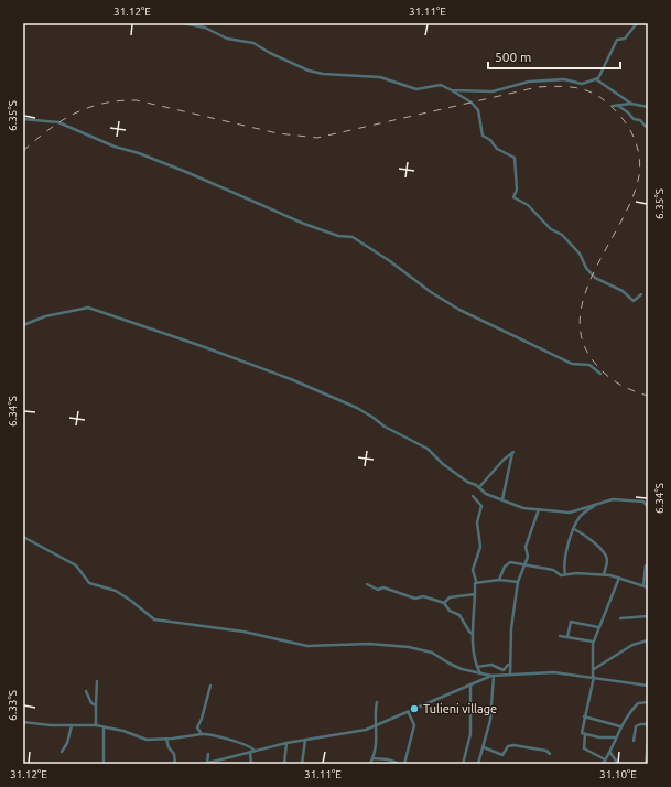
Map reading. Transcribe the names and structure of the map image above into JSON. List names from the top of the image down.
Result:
{
  "places": ["Tulieni village"],
  "scale_bar": "500 m",
  "coordinates": [
    "31.12°E",
    "31.11°E",
    "6.35°S",
    "6.34°S",
    "6.33°S",
    "31.10°E"
  ]
}
